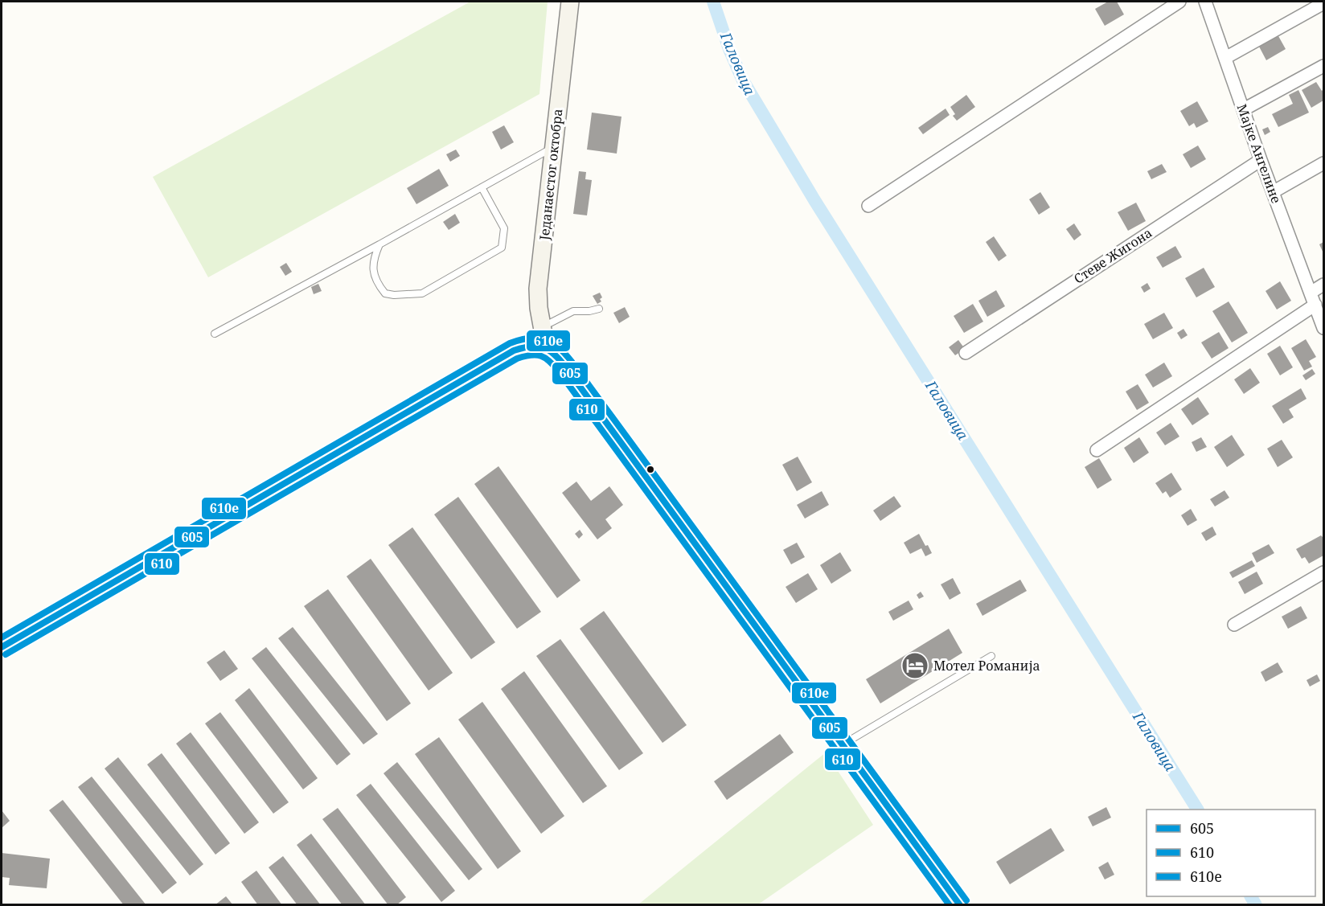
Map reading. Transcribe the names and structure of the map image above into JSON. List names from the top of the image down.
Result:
{
  "streets": {
    "main road": ["Једанаестог октобра"],
    "street": ["Мајке Ангелине", "Стеве Жигона"]
  },
  "crossings": [
    ["Мајке Ангелине", "Стеве Жигона"]
  ],
  "water": ["Галовица"],
  "places": {
    "hotel": ["Мотел Романија"]
  },
  "lines": ["transit line 610e", "transit line 605", "transit line 610"],
  "legend": ["605", "610", "610e"]
}
